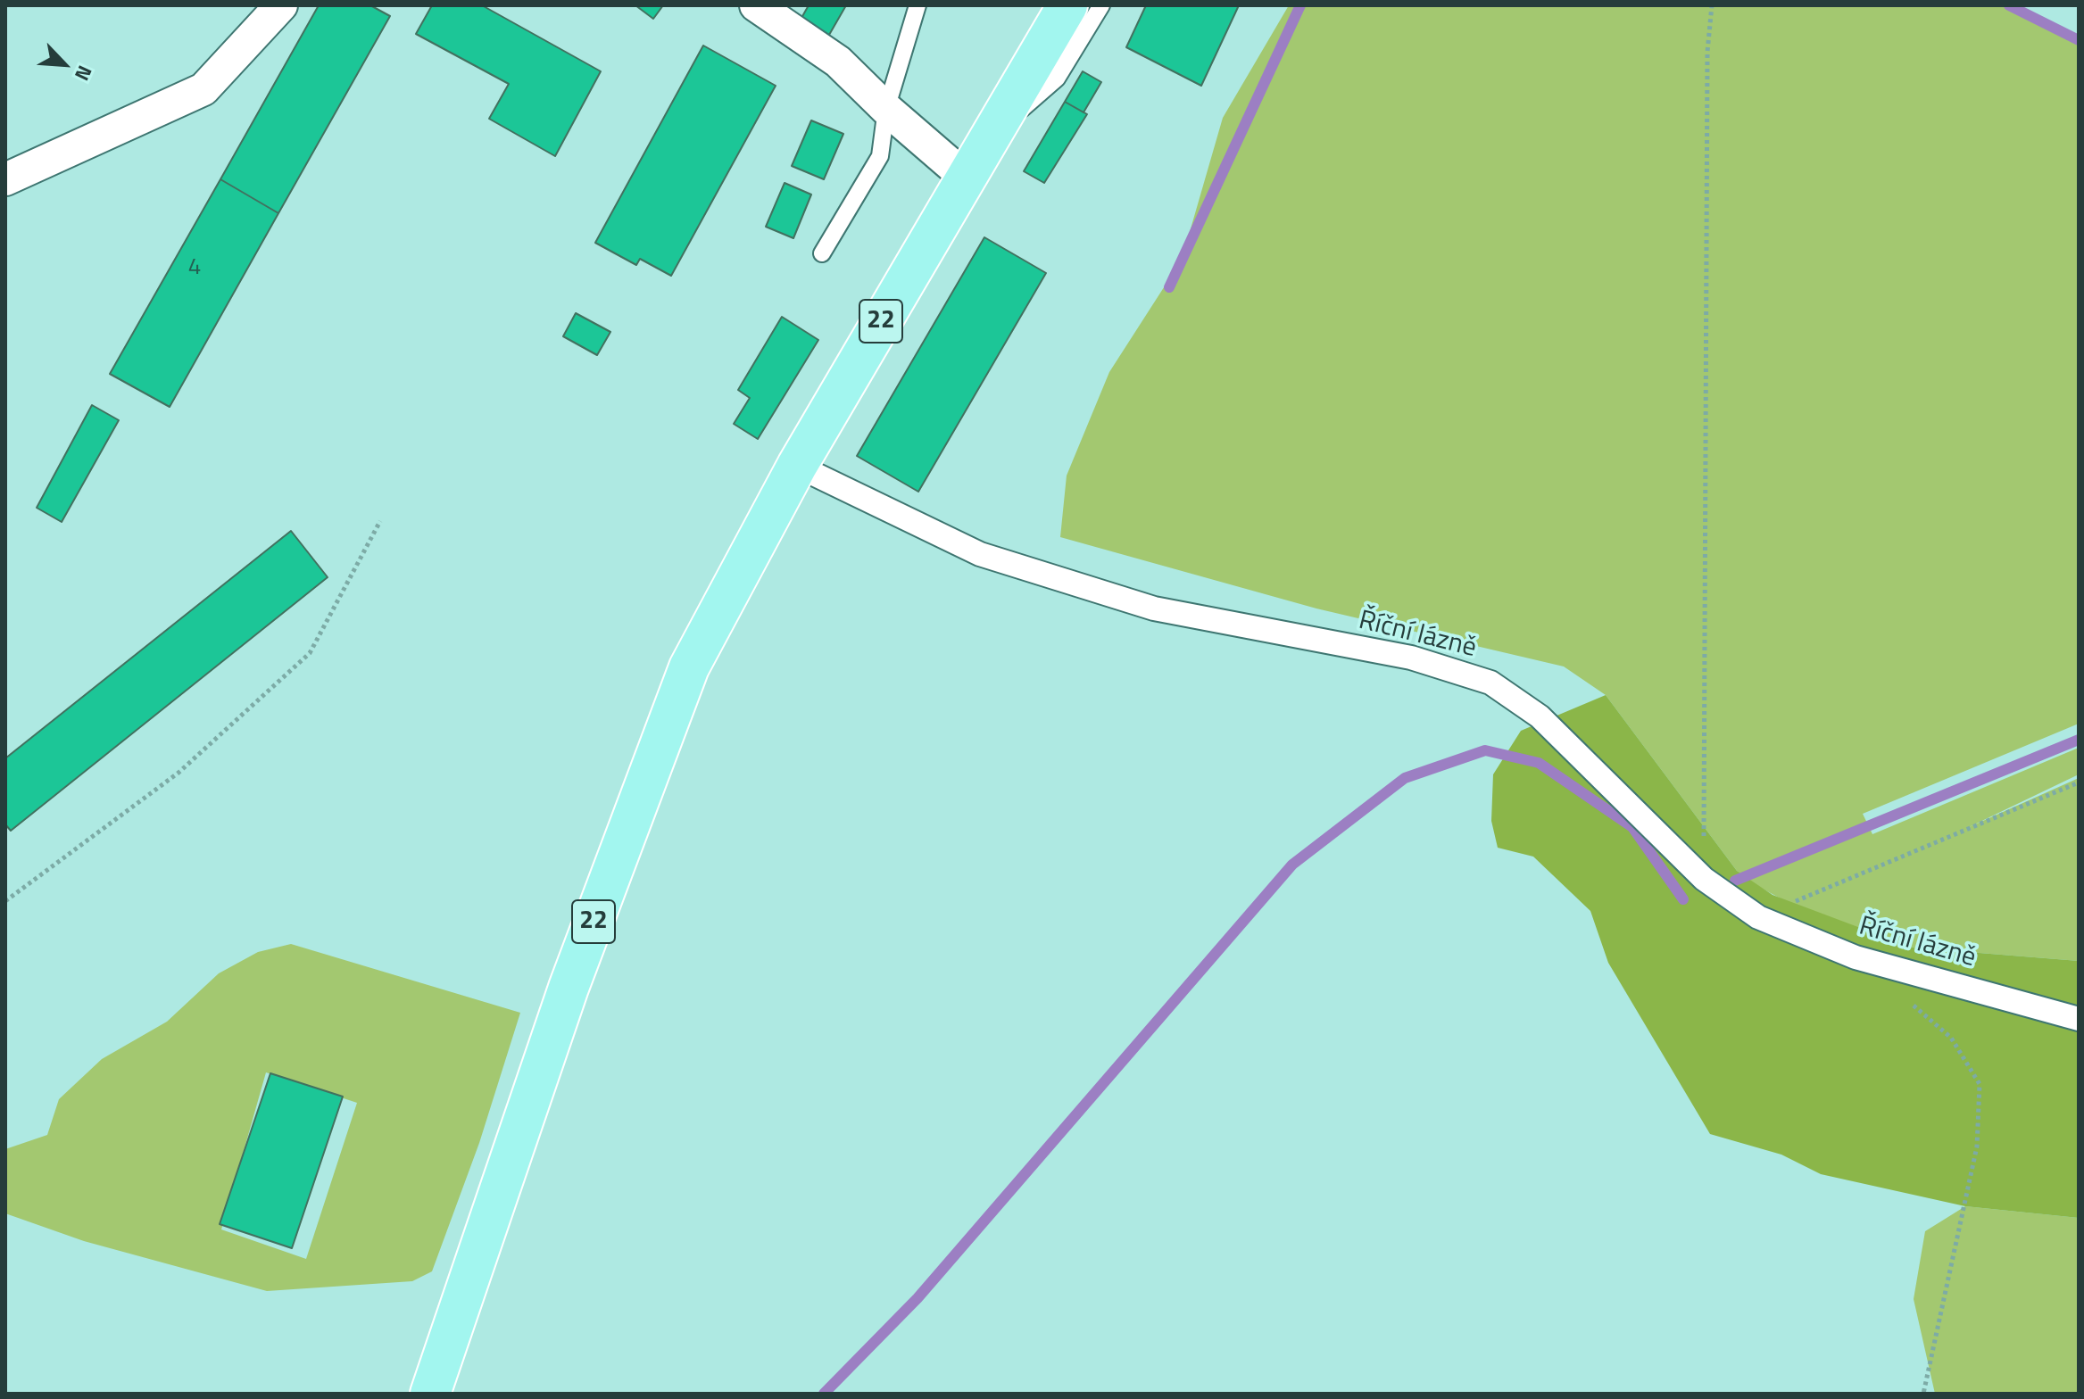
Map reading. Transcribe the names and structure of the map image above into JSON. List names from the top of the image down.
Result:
{
  "streets": {
    "main road": ["22"],
    "street": ["Říční lázně"]
  },
  "crossings": [
    ["22", "Říční lázně"]
  ],
  "house_numbers": ["4"],
  "north": "bottom right"
}
